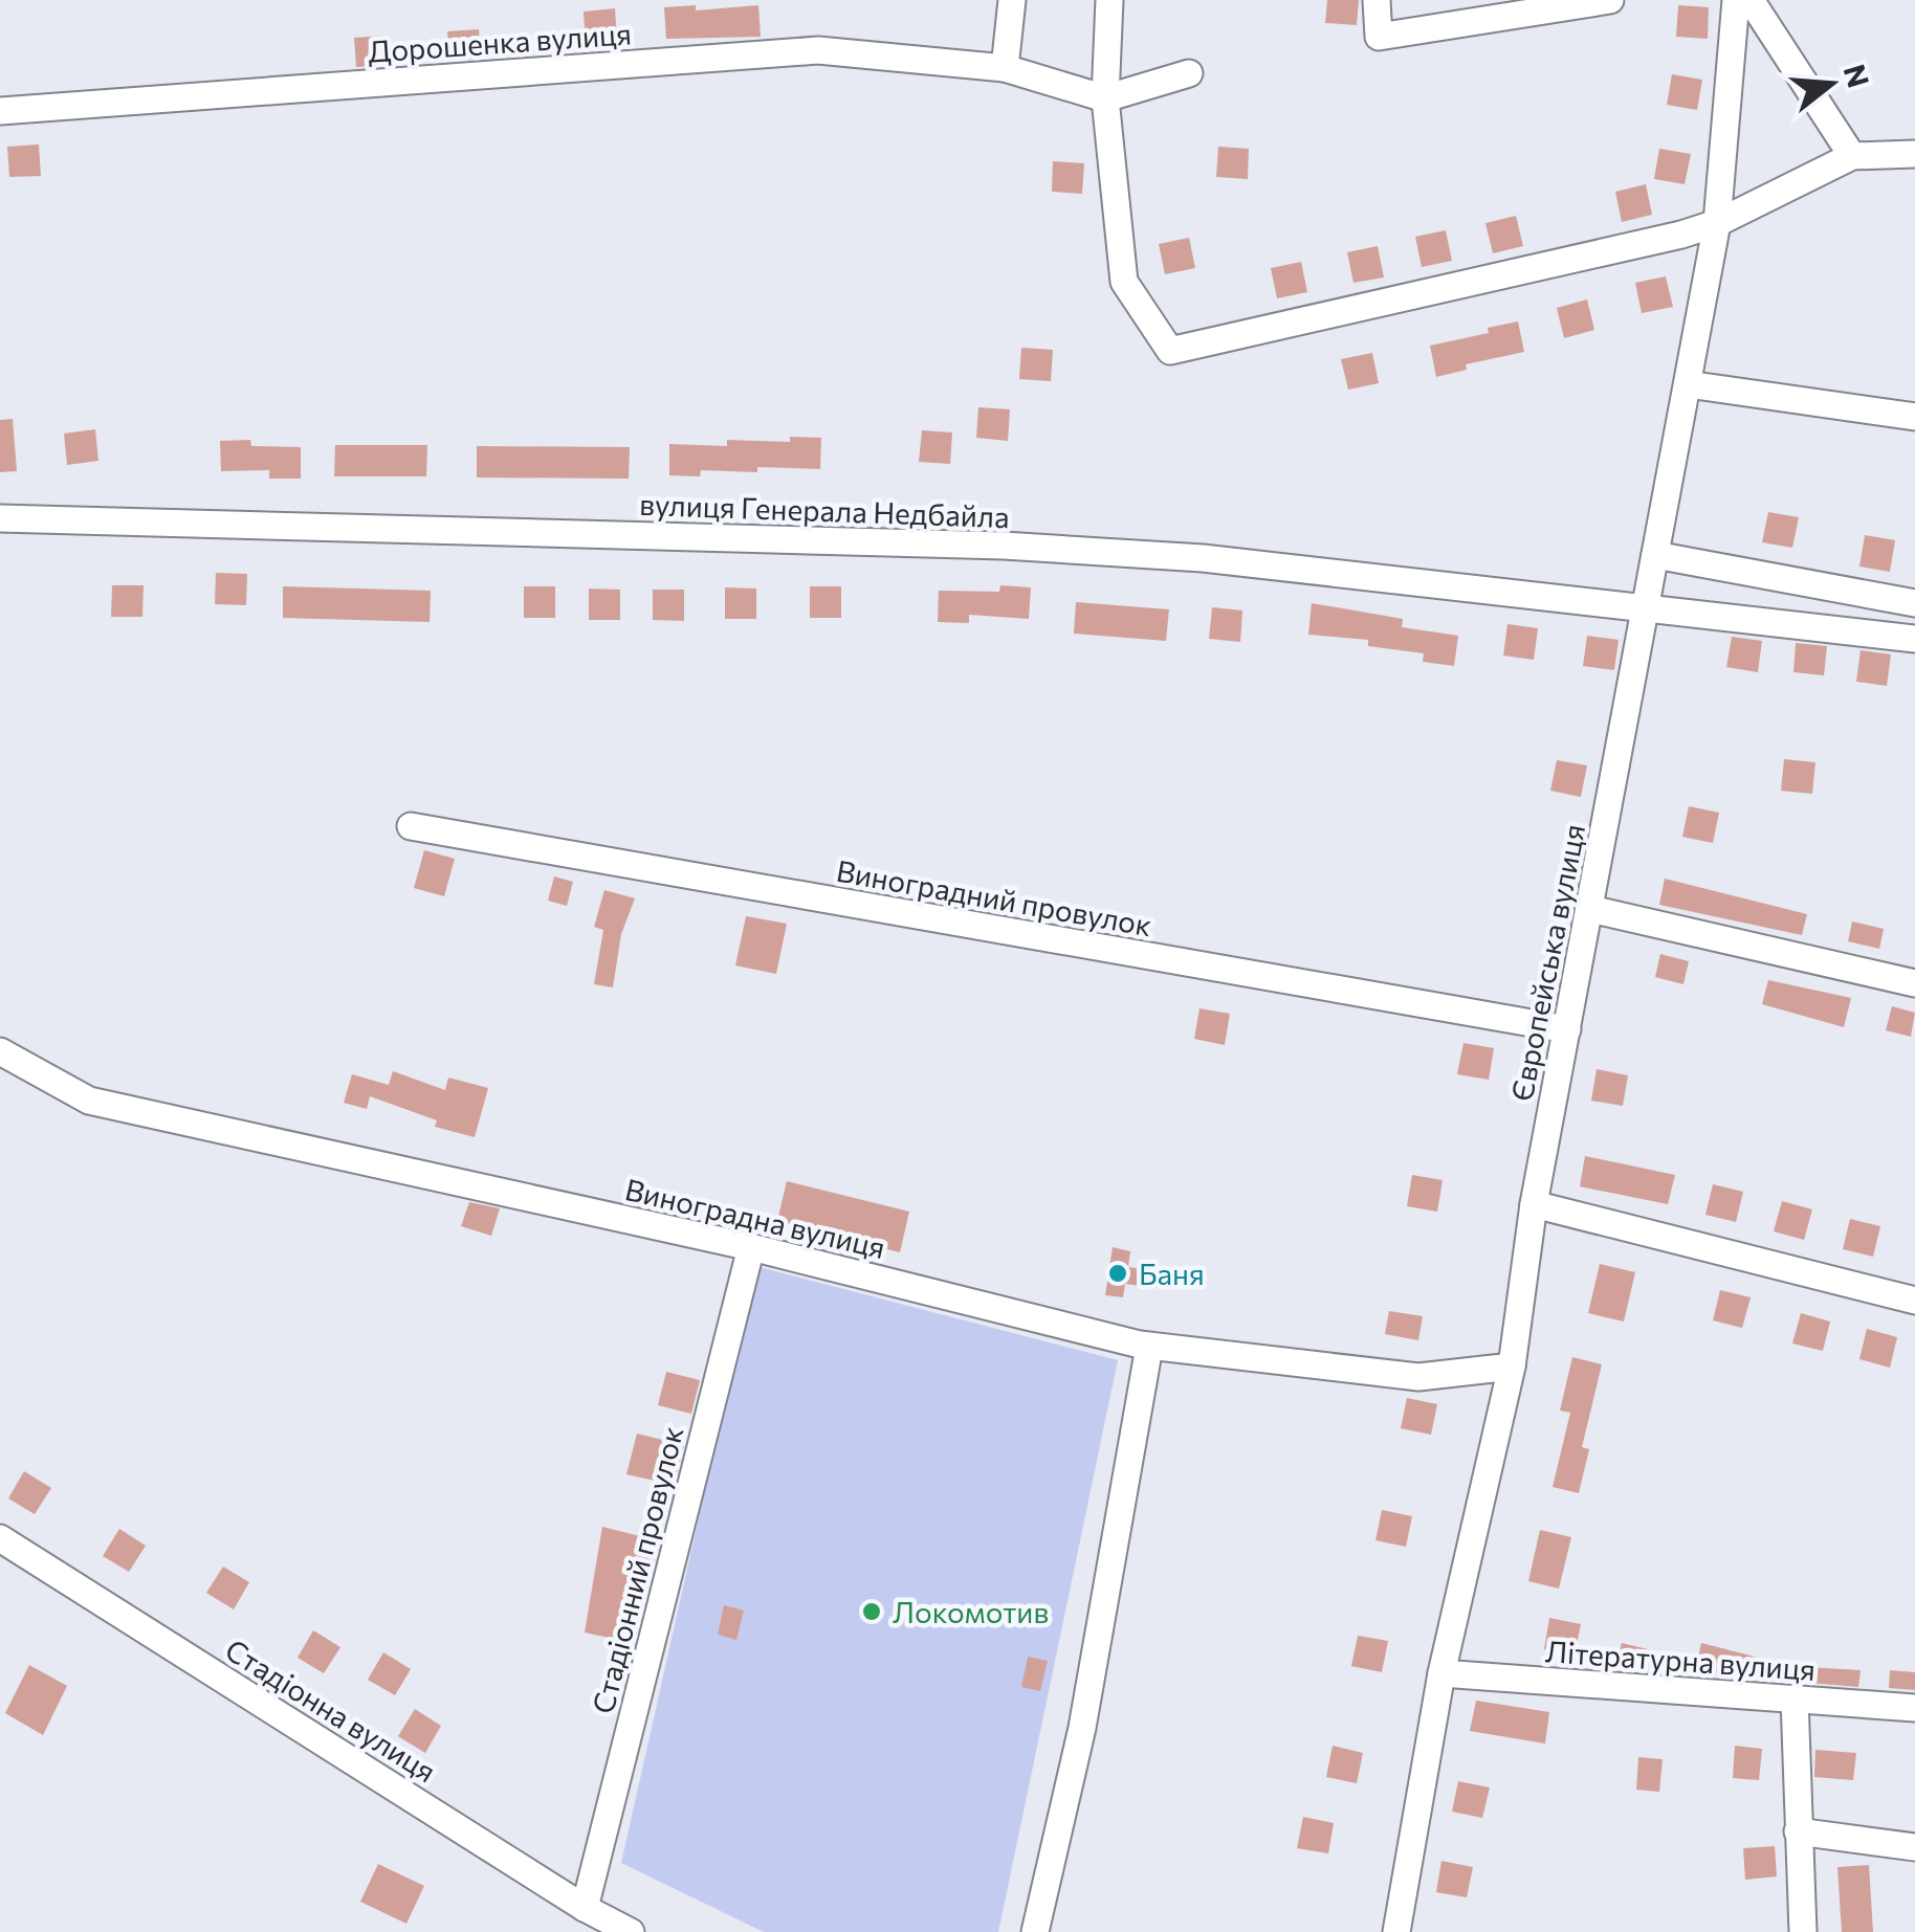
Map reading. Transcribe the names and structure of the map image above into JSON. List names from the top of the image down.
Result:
{
  "streets": {
    "street": [
      "Дорошенка вулиця",
      "вулиця Генерала Недбайла",
      "Виноградний провулок",
      "Європейська вулиця",
      "Виноградна вулиця",
      "Стадіонний провулок",
      "Літературна вулиця",
      "Стадіонна вулиця"
    ]
  },
  "crossings": [
    ["вулиця Генерала Недбайла", "Європейська вулиця"],
    ["Виноградний провулок", "Європейська вулиця"],
    ["Європейська вулиця", "Виноградна вулиця"],
    ["Європейська вулиця", "Літературна вулиця"],
    ["Виноградна вулиця", "Стадіонний провулок"],
    ["Стадіонний провулок", "Стадіонна вулиця"]
  ],
  "places": ["Баня", "Локомотив"],
  "north": "right"
}
